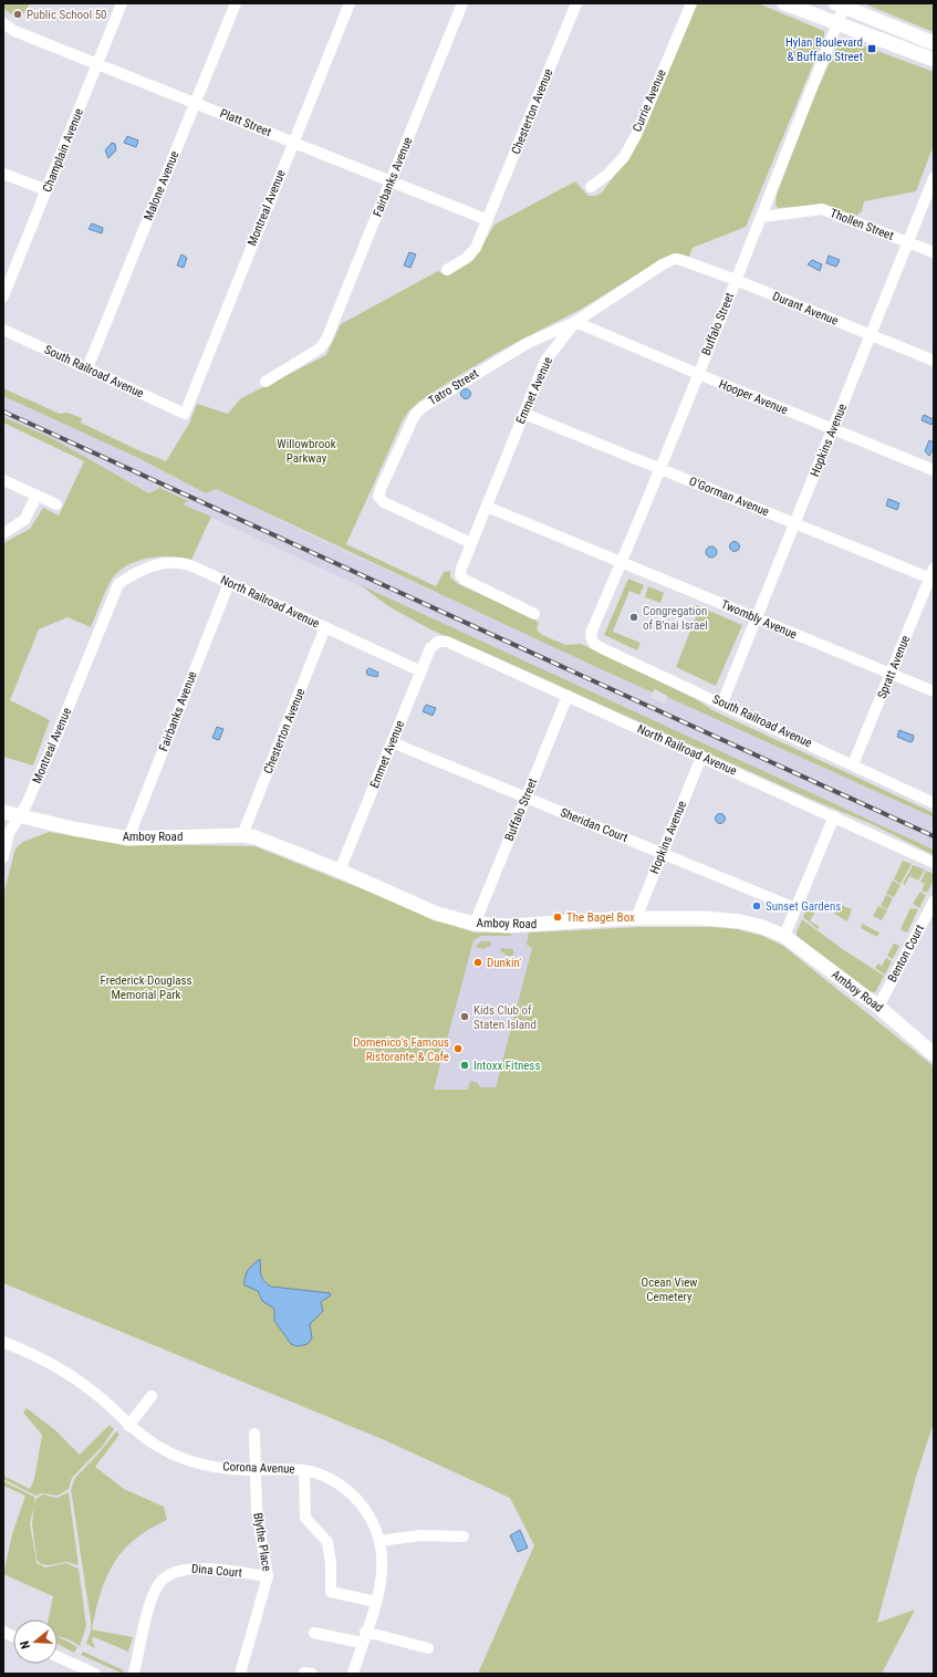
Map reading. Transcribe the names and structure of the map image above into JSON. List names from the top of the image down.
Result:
{
  "streets": {
    "main road": ["Amboy Road"],
    "street": [
      "Currie Avenue",
      "Chesterton Avenue",
      "Platt Street",
      "Champlain Avenue",
      "Fairbanks Avenue",
      "Malone Avenue",
      "Montreal Avenue",
      "Thollen Street",
      "Durant Avenue",
      "Buffalo Street",
      "South Railroad Avenue",
      "Tatro Street",
      "Emmet Avenue",
      "Hooper Avenue",
      "Hopkins Avenue",
      "O'Gorman Avenue",
      "North Railroad Avenue",
      "Twombly Avenue",
      "Spratt Avenue",
      "Sheridan Court",
      "Benton Court",
      "Corona Avenue",
      "Blythe Place",
      "Dina Court"
    ]
  },
  "crossings": [
    ["Chesterton Avenue", "Platt Street"],
    ["Chesterton Avenue", "North Railroad Avenue"],
    ["Chesterton Avenue", "Amboy Road"],
    ["Platt Street", "Champlain Avenue"],
    ["Platt Street", "Fairbanks Avenue"],
    ["Platt Street", "Malone Avenue"],
    ["Platt Street", "Montreal Avenue"],
    ["Fairbanks Avenue", "North Railroad Avenue"],
    ["Fairbanks Avenue", "Amboy Road"],
    ["Malone Avenue", "South Railroad Avenue"],
    ["Montreal Avenue", "South Railroad Avenue"],
    ["Montreal Avenue", "North Railroad Avenue"],
    ["Montreal Avenue", "Amboy Road"],
    ["Thollen Street", "Buffalo Street"],
    ["Thollen Street", "Hopkins Avenue"],
    ["Durant Avenue", "Buffalo Street"],
    ["Durant Avenue", "Emmet Avenue"],
    ["Durant Avenue", "Hopkins Avenue"],
    ["Buffalo Street", "South Railroad Avenue"],
    ["Buffalo Street", "Hooper Avenue"],
    ["Buffalo Street", "O'Gorman Avenue"],
    ["Buffalo Street", "North Railroad Avenue"],
    ["Buffalo Street", "Twombly Avenue"],
    ["Buffalo Street", "Sheridan Court"],
    ["Buffalo Street", "Amboy Road"],
    ["South Railroad Avenue", "Hopkins Avenue"],
    ["South Railroad Avenue", "Spratt Avenue"],
    ["Tatro Street", "Emmet Avenue"],
    ["Tatro Street", "Hooper Avenue"],
    ["Emmet Avenue", "Hooper Avenue"],
    ["Emmet Avenue", "O'Gorman Avenue"],
    ["Emmet Avenue", "North Railroad Avenue"],
    ["Emmet Avenue", "Twombly Avenue"],
    ["Emmet Avenue", "Sheridan Court"],
    ["Emmet Avenue", "Amboy Road"],
    ["Hooper Avenue", "Hopkins Avenue"],
    ["Hopkins Avenue", "O'Gorman Avenue"],
    ["Hopkins Avenue", "North Railroad Avenue"],
    ["Hopkins Avenue", "Twombly Avenue"],
    ["Hopkins Avenue", "Sheridan Court"],
    ["Hopkins Avenue", "Amboy Road"],
    ["O'Gorman Avenue", "Spratt Avenue"],
    ["Twombly Avenue", "Spratt Avenue"],
    ["Amboy Road", "Benton Court"],
    ["Corona Avenue", "Blythe Place"],
    ["Blythe Place", "Dina Court"]
  ],
  "parks": ["Willowbrook Parkway", "Frederick Douglass Memorial Park", "Ocean View Cemetery"],
  "places": {
    "other": [
      "Public School 50",
      "Congregation of B'nai Israel",
      "Sunset Gardens",
      "The Bagel Box",
      "Dunkin'",
      "Kids Club of Staten Island",
      "Domenico’s Famous Ristorante & Cafe",
      "Intoxx Fitness"
    ],
    "transit": ["Hylan Boulevard & Buffalo Street"]
  },
  "north": "left"
}
